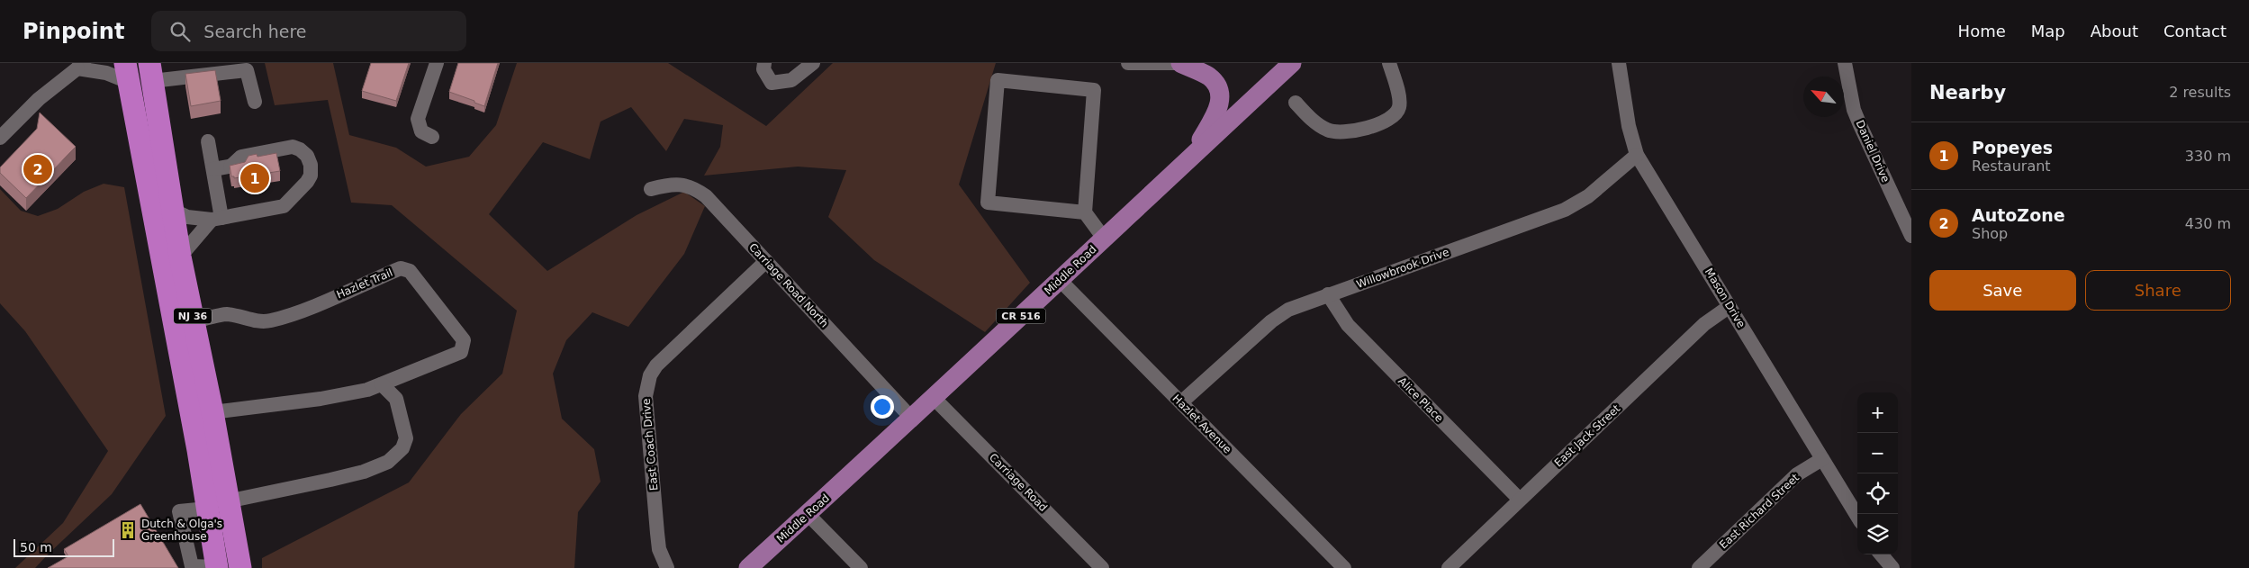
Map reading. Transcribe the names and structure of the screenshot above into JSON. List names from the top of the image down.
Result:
{
  "streets": {
    "highway": ["NJ 36"],
    "main road": ["Middle Road", "CR 516"],
    "street": [
      "Daniel Drive",
      "Willowbrook Drive",
      "Hazlet Trail",
      "Carriage Road North",
      "Mason Drive",
      "Alice Place",
      "Hazlet Avenue",
      "East Jack Street",
      "East Coach Drive",
      "Carriage Road",
      "East Richard Street"
    ]
  },
  "crossings": [
    ["Willowbrook Drive", "Mason Drive"],
    ["Willowbrook Drive", "Alice Place"],
    ["Willowbrook Drive", "Hazlet Avenue"],
    ["Middle Road", "Carriage Road North"],
    ["Middle Road", "Hazlet Avenue"],
    ["Middle Road", "Carriage Road"],
    ["Hazlet Trail", "NJ 36"],
    ["Carriage Road North", "East Coach Drive"],
    ["Mason Drive", "East Jack Street"],
    ["Mason Drive", "East Richard Street"],
    ["Alice Place", "East Jack Street"]
  ],
  "places": {
    "building": ["Dutch & Olga's Greenhouse"]
  },
  "scale_bar": "50 m",
  "north": "top left",
  "page": {
    "header": "Pinpoint",
    "search": "Search here",
    "nav": [
      "Home",
      "Map",
      "About",
      "Contact"
    ],
    "heading": ["Nearby", "2 results"],
    "list": [
      {
        "mark": "1",
        "name": "Popeyes",
        "note": "Restaurant",
        "value": "330 m"
      },
      {
        "mark": "2",
        "name": "AutoZone",
        "note": "Shop",
        "value": "430 m"
      }
    ],
    "pins": ["2", "1"],
    "buttons": ["Save", "Share"],
    "map_buttons": ["+", "−"],
    "scale": "50 m"
  }
}
